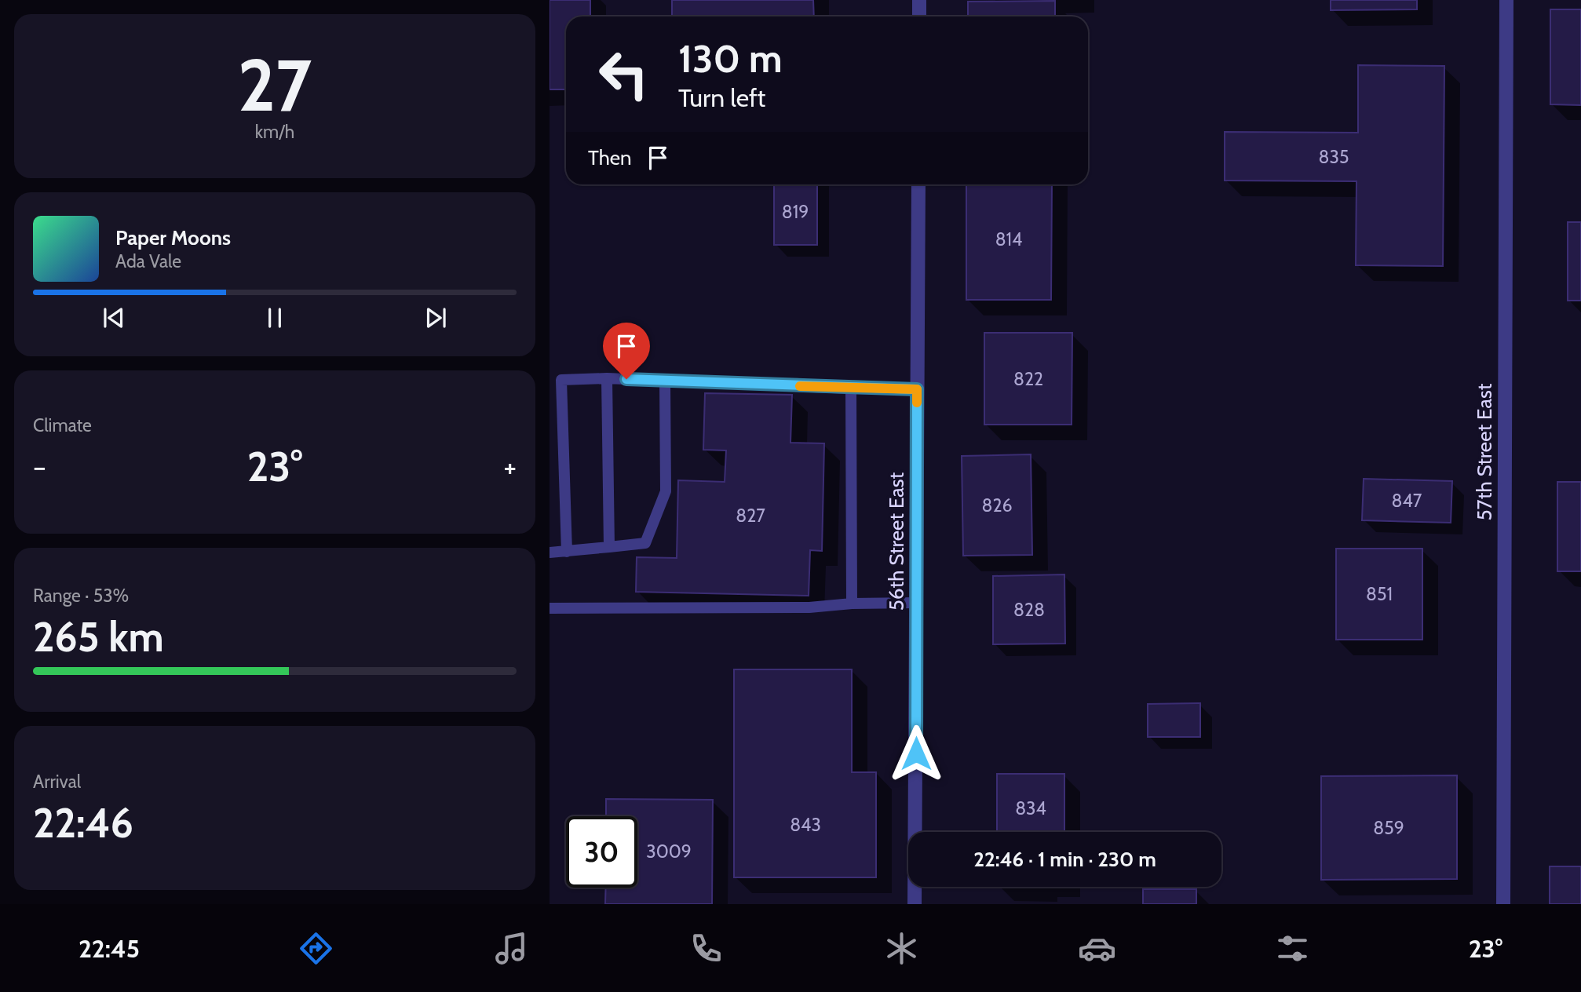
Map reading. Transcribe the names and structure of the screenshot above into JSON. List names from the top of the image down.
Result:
{
  "streets": {
    "street": ["57th Street East", "56th Street East"]
  },
  "house_numbers": [
    "835",
    "819",
    "814",
    "822",
    "847",
    "826",
    "827",
    "851",
    "828",
    "834",
    "843",
    "859",
    "3009"
  ],
  "page": {
    "tile": [
      ["27", "km/h"],
      "Climate",
      ["Range · 53%", "265 km"],
      ["Arrival", "22:46"]
    ],
    "turn": ["130 m", "Turn left"],
    "then": "Then",
    "song": ["Paper Moons", "Ada Vale"],
    "heat": ["−", "23°", "+"],
    "limit": "30",
    "trip": "22:46 · 1 min · 230 m",
    "tabs": ["22:45", "23°"]
  }
}
